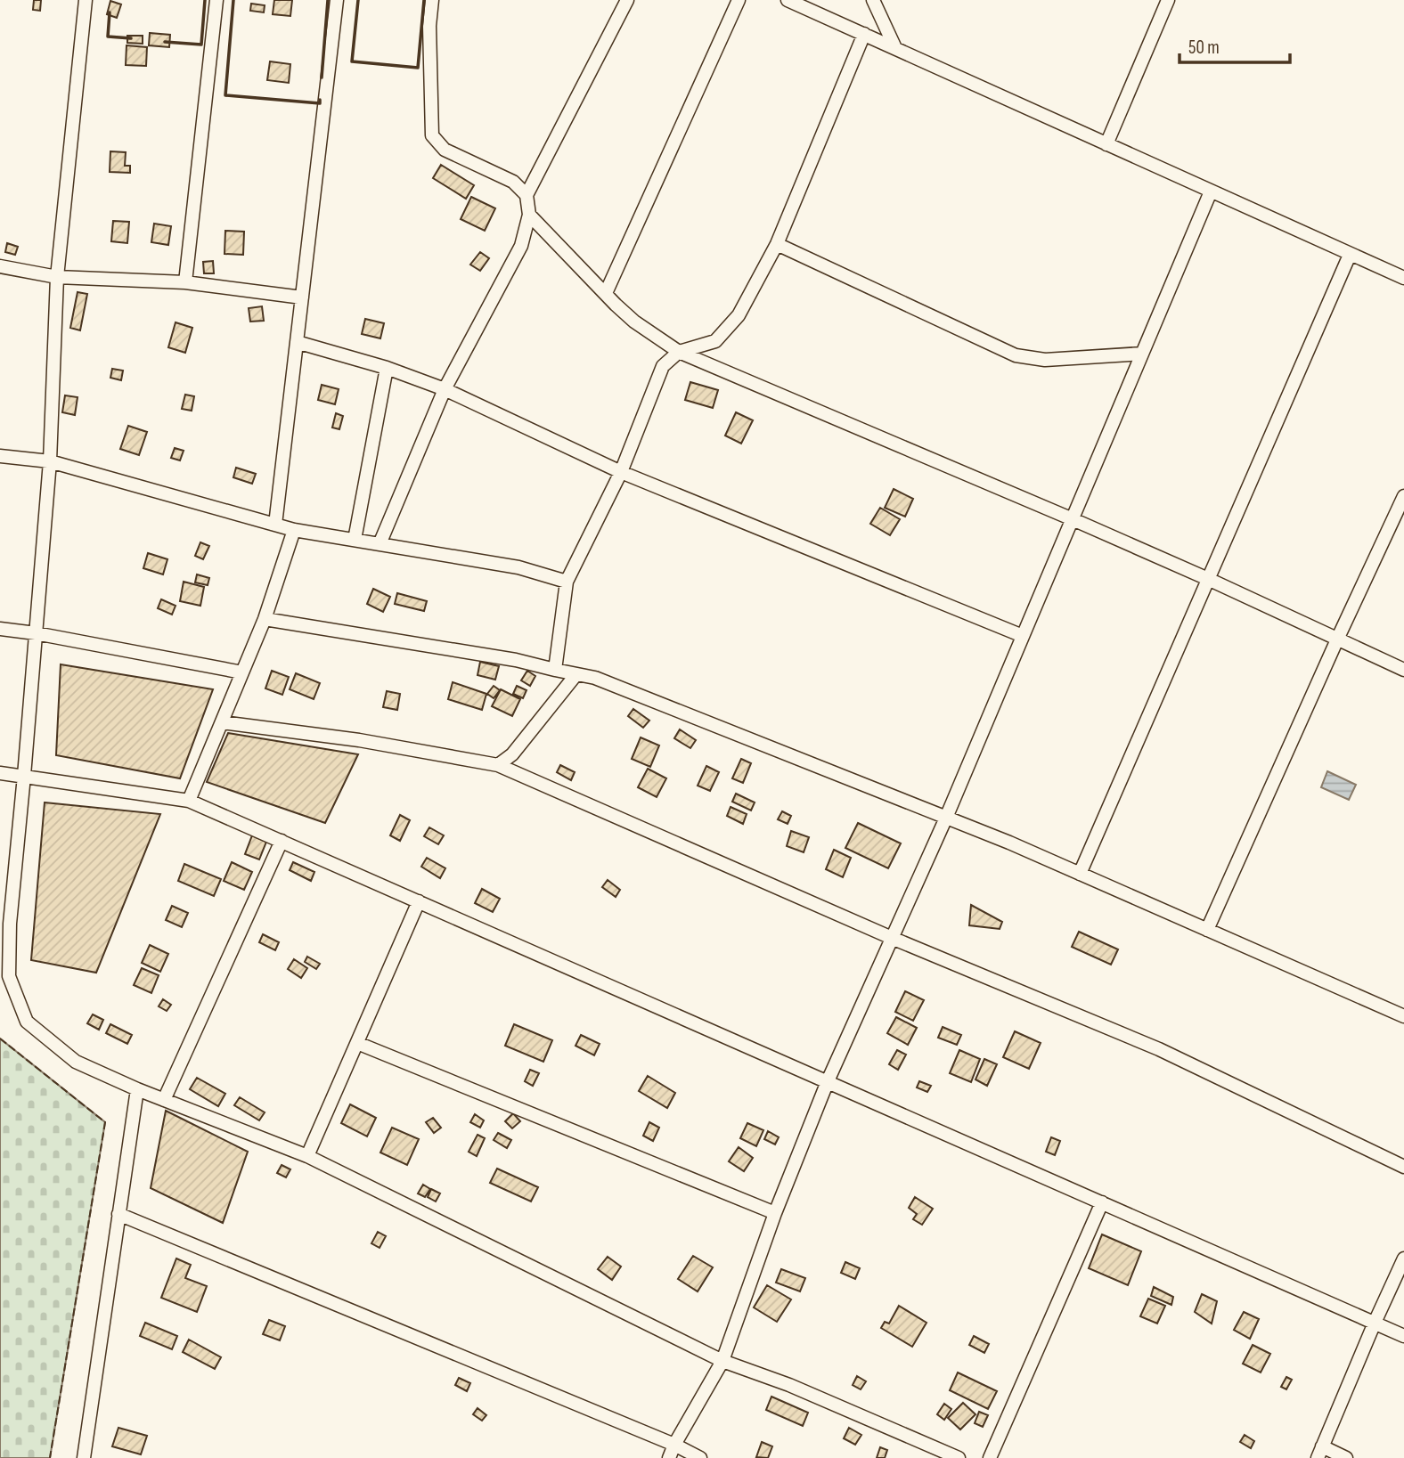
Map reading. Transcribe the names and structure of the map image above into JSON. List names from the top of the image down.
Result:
{
  "scale_bar": "50 m"
}
